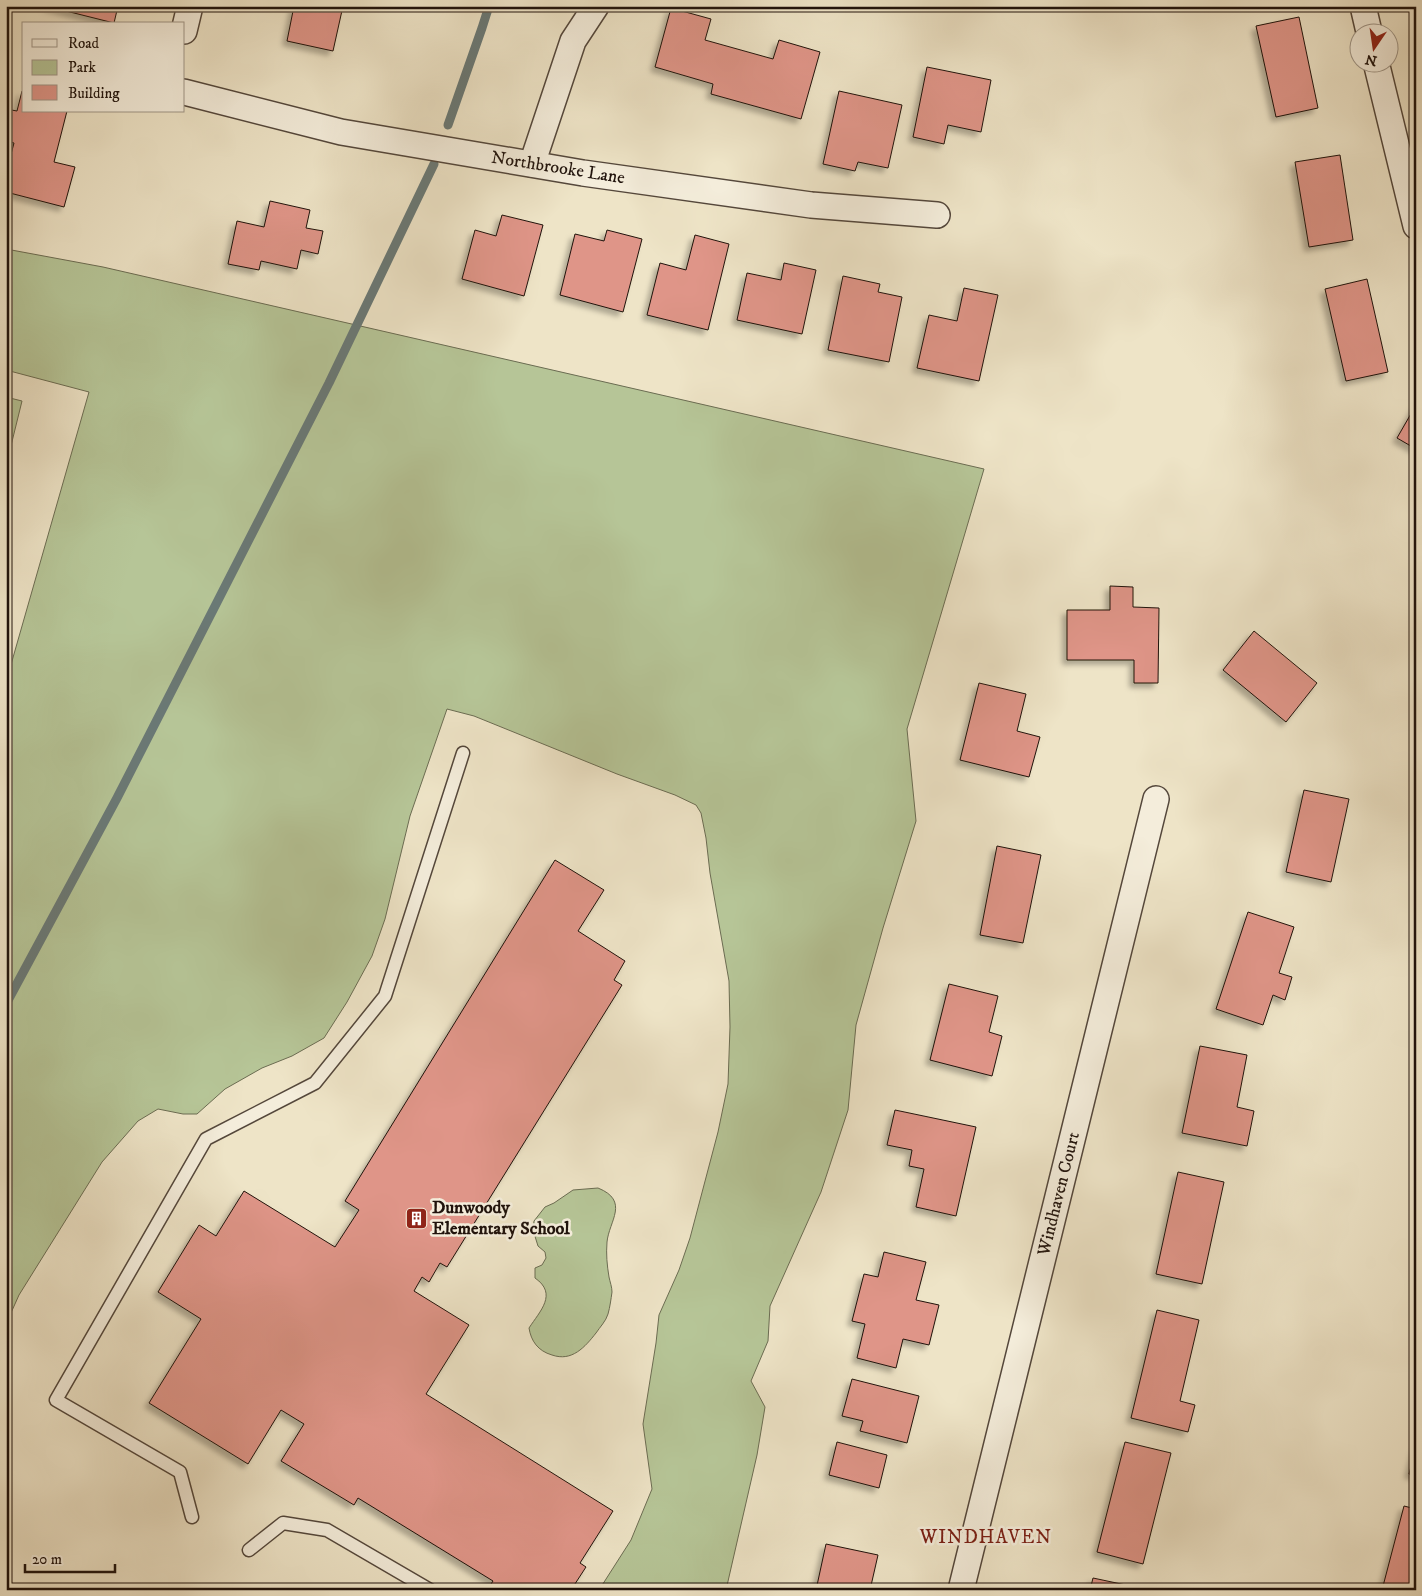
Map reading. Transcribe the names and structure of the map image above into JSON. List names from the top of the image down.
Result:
{
  "streets": {
    "street": ["Northbrooke Lane", "Windhaven Court"]
  },
  "districts": ["WINDHAVEN"],
  "places": {
    "building": ["Dunwoody Elementary School"]
  },
  "legend": ["Road", "Park", "Building"],
  "scale_bar": "20 m",
  "north": "bottom"
}
